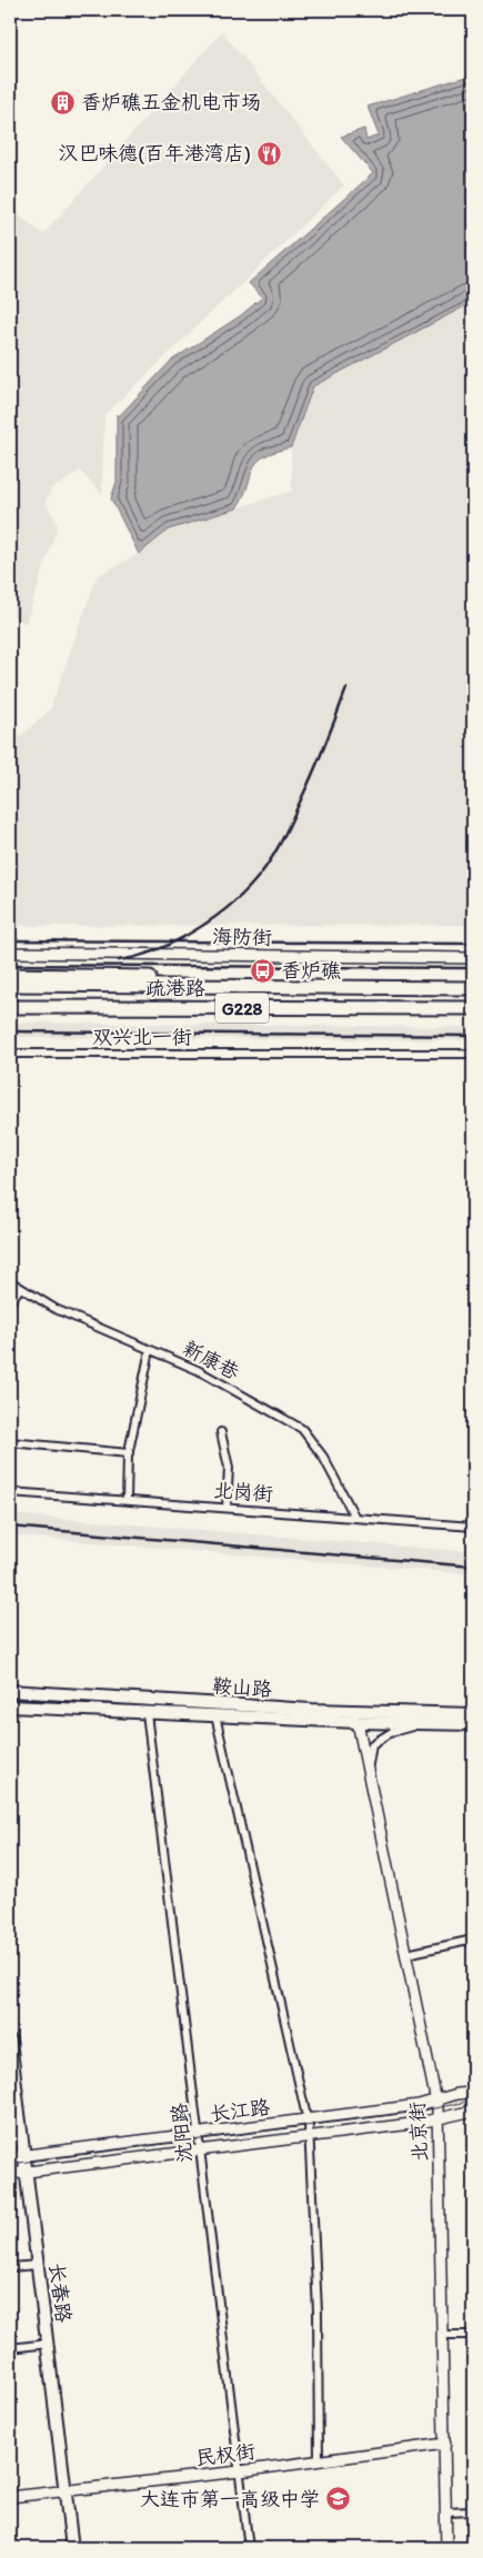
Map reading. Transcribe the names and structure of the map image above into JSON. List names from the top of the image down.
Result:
{
  "streets": {
    "highway": ["疏港路", "G228"],
    "main road": ["鞍山路", "长春路"],
    "street": [
      "海防街",
      "双兴北一街",
      "新康巷",
      "北岗街",
      "长江路",
      "北京街",
      "沈阳路",
      "民权街"
    ]
  },
  "crossings": [
    ["新康巷", "北岗街"],
    ["鞍山路", "北京街"],
    ["鞍山路", "沈阳路"],
    ["长江路", "北京街"],
    ["长江路", "沈阳路"],
    ["长江路", "长春路"],
    ["北京街", "民权街"],
    ["沈阳路", "民权街"],
    ["长春路", "民权街"]
  ],
  "places": {
    "building": ["香炉礁五金机电市场"],
    "restaurant": ["汉巴味德(百年港湾店)"],
    "bus stop": ["香炉礁"],
    "school or university": ["大连市第一高级中学"]
  }
}
